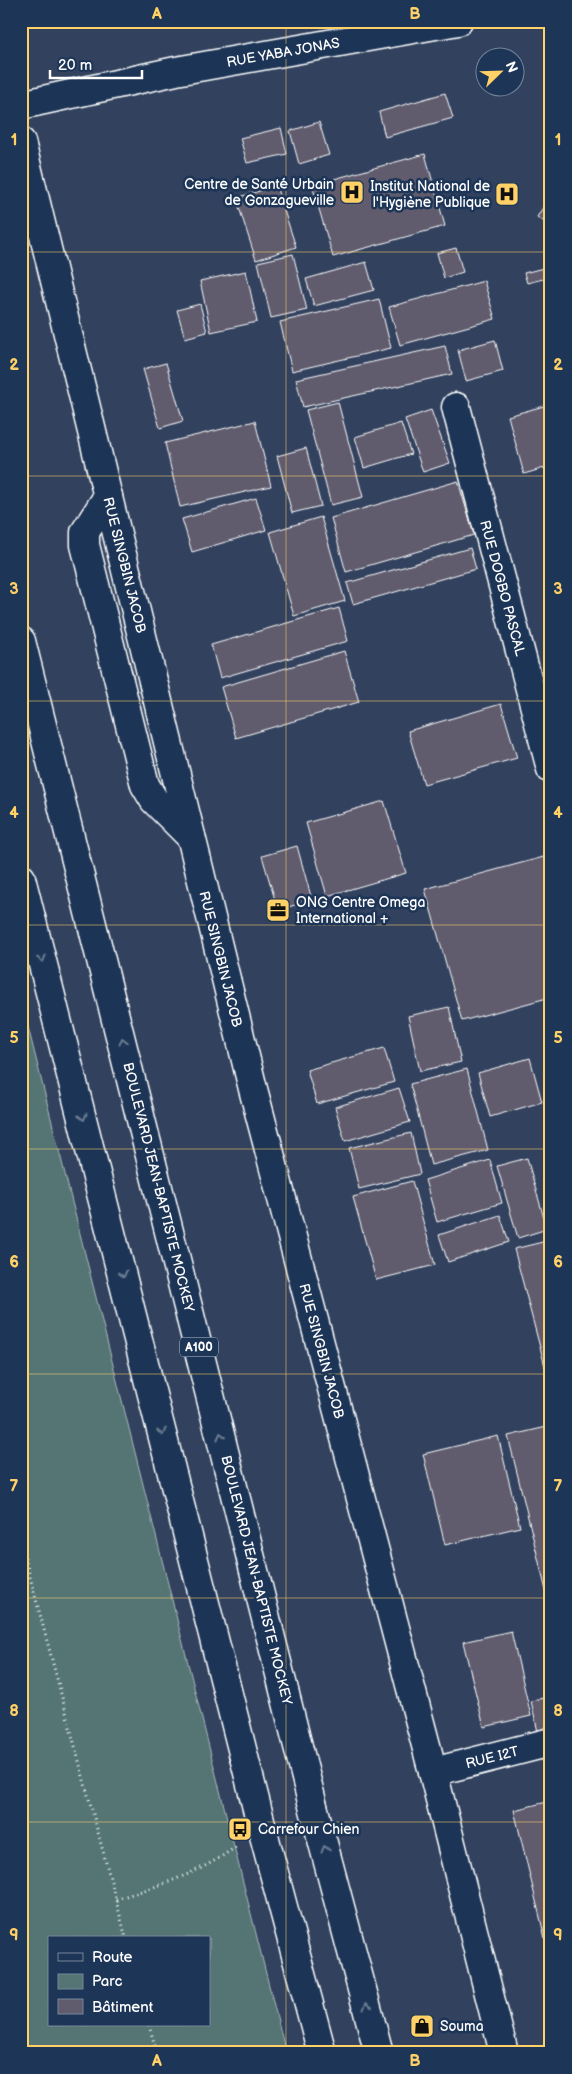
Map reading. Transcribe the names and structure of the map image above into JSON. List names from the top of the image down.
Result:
{
  "streets": {
    "main road": [
      "RUE YABA JONAS",
      "RUE SINGBIN JACOB",
      "RUE DOGBO PASCAL",
      "BOULEVARD JEAN-BAPTISTE MOCKEY",
      "A100",
      "RUE I2T"
    ]
  },
  "crossings": [
    ["RUE SINGBIN JACOB", "RUE I2T"]
  ],
  "places": {
    "hospital": ["Centre de Santé Urbain de Gonzagueville", "Institut National de l'Hygiène Publique"],
    "office": ["ONG Centre Omega International +"],
    "bus stop": ["Carrefour Chien"],
    "shop": ["Souma"]
  },
  "legend": ["Route", "Parc", "Bâtiment"],
  "scale_bar": "20 m",
  "north": "top right",
  "grid": {
    "columns": ["A", "B"],
    "rows": [
      "1",
      "2",
      "3",
      "4",
      "5",
      "6",
      "7",
      "8",
      "9"
    ]
  }
}
